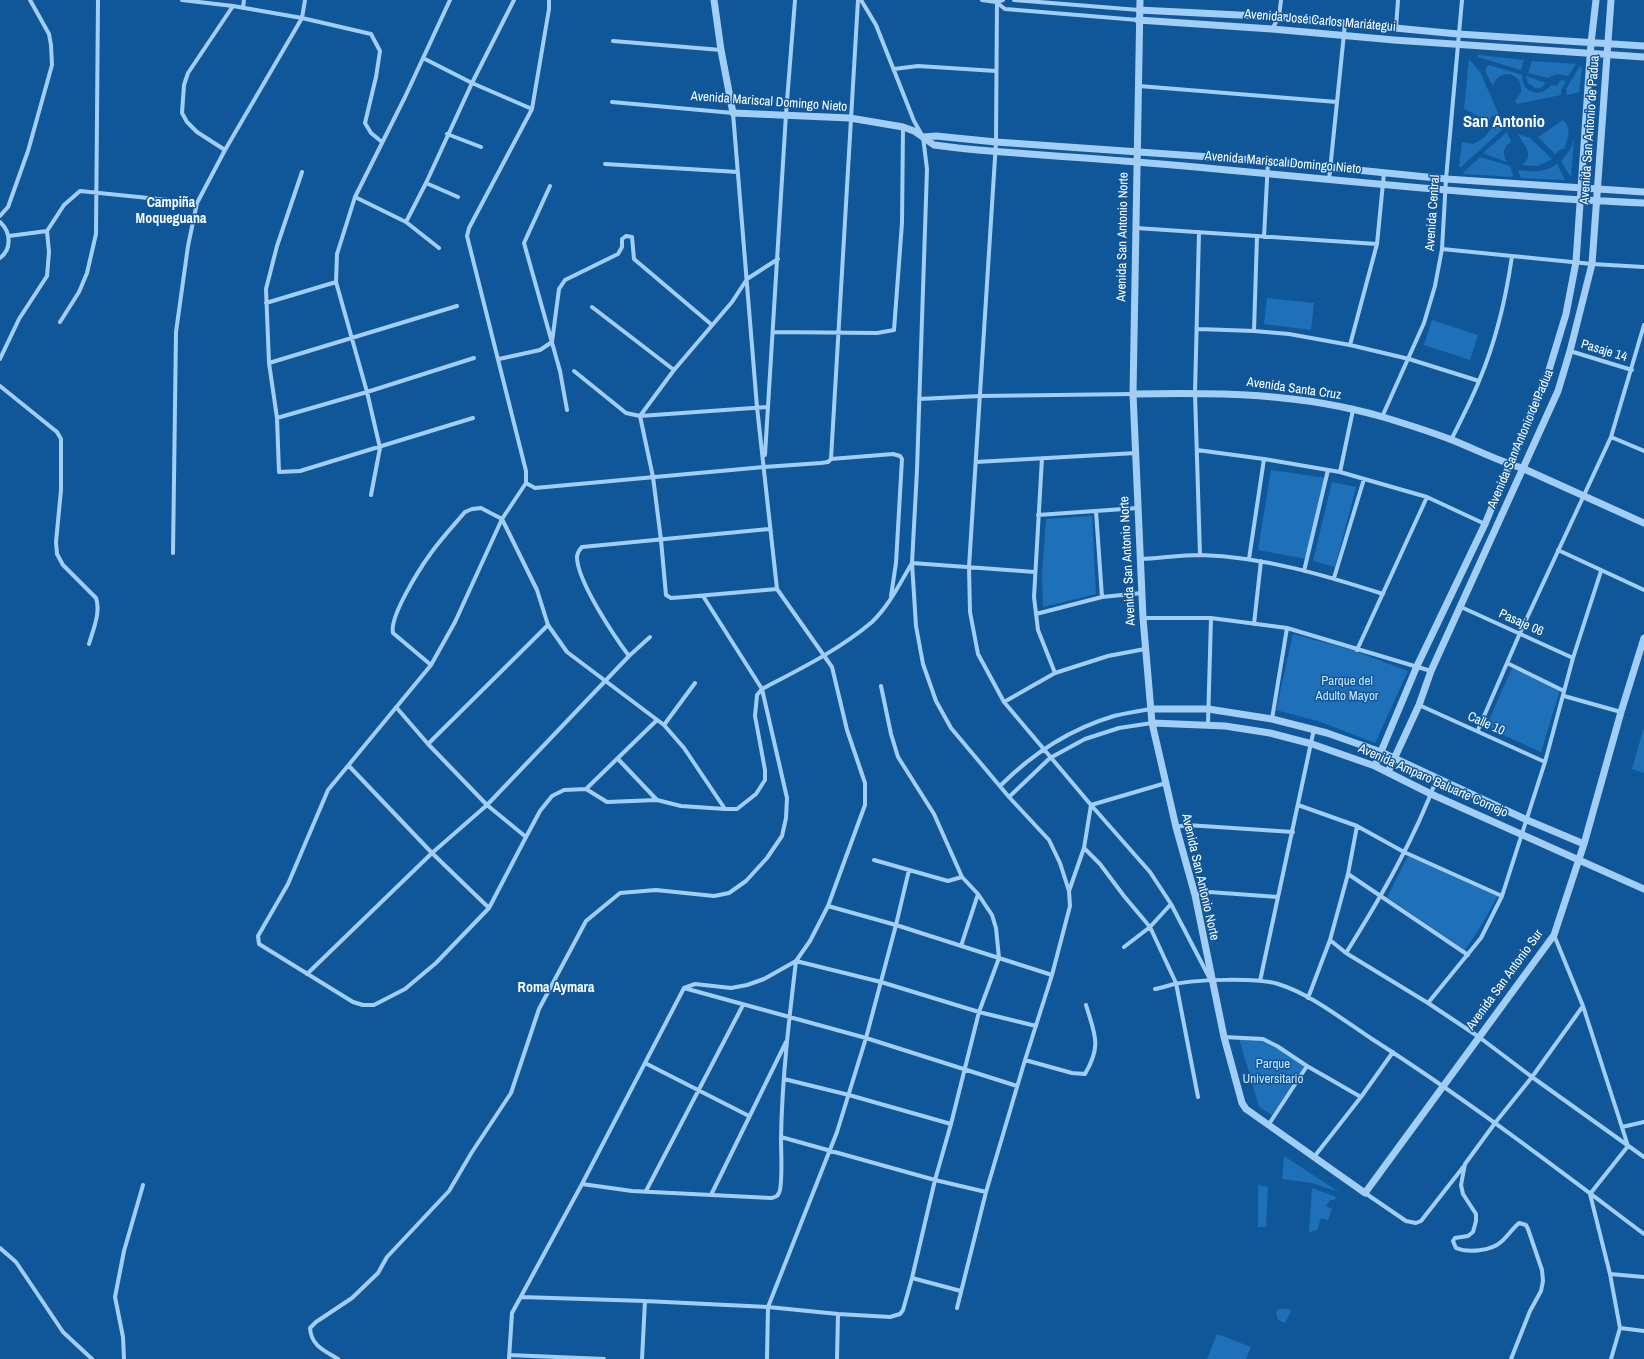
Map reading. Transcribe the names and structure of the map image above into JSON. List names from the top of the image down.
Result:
{
  "streets": {
    "street": [
      "Avenida José Carlos Mariátegui",
      "Avenida Mariscal Domingo Nieto",
      "Avenida San Antonio de Padua",
      "Avenida Central",
      "Avenida San Antonio Norte",
      "Pasaje 14",
      "Avenida Santa Cruz",
      "Pasaje 06",
      "Calle 10",
      "Avenida Amparo Baluarte Cornejo",
      "Avenida San Antonio Sur"
    ]
  },
  "crossings": [
    ["Avenida José Carlos Mariátegui", "Avenida San Antonio de Padua"],
    ["Avenida José Carlos Mariátegui", "Avenida Central"],
    ["Avenida José Carlos Mariátegui", "Avenida San Antonio Norte"],
    ["Avenida Mariscal Domingo Nieto", "Avenida San Antonio de Padua"],
    ["Avenida Mariscal Domingo Nieto", "Avenida Central"],
    ["Avenida Mariscal Domingo Nieto", "Avenida San Antonio Norte"],
    ["Avenida San Antonio de Padua", "Pasaje 14"],
    ["Avenida San Antonio de Padua", "Avenida Santa Cruz"],
    ["Avenida San Antonio de Padua", "Pasaje 06"],
    ["Avenida San Antonio de Padua", "Calle 10"],
    ["Avenida San Antonio de Padua", "Avenida Amparo Baluarte Cornejo"],
    ["Avenida Central", "Avenida Santa Cruz"],
    ["Avenida San Antonio Norte", "Avenida Santa Cruz"],
    ["Avenida San Antonio Norte", "Avenida Amparo Baluarte Cornejo"],
    ["Avenida Amparo Baluarte Cornejo", "Avenida San Antonio Sur"]
  ],
  "districts": ["San Antonio", "Campiña Moqueguana", "Roma Aymara"],
  "parks": ["Parque del Adulto Mayor", "Parque Universitario"]
}
